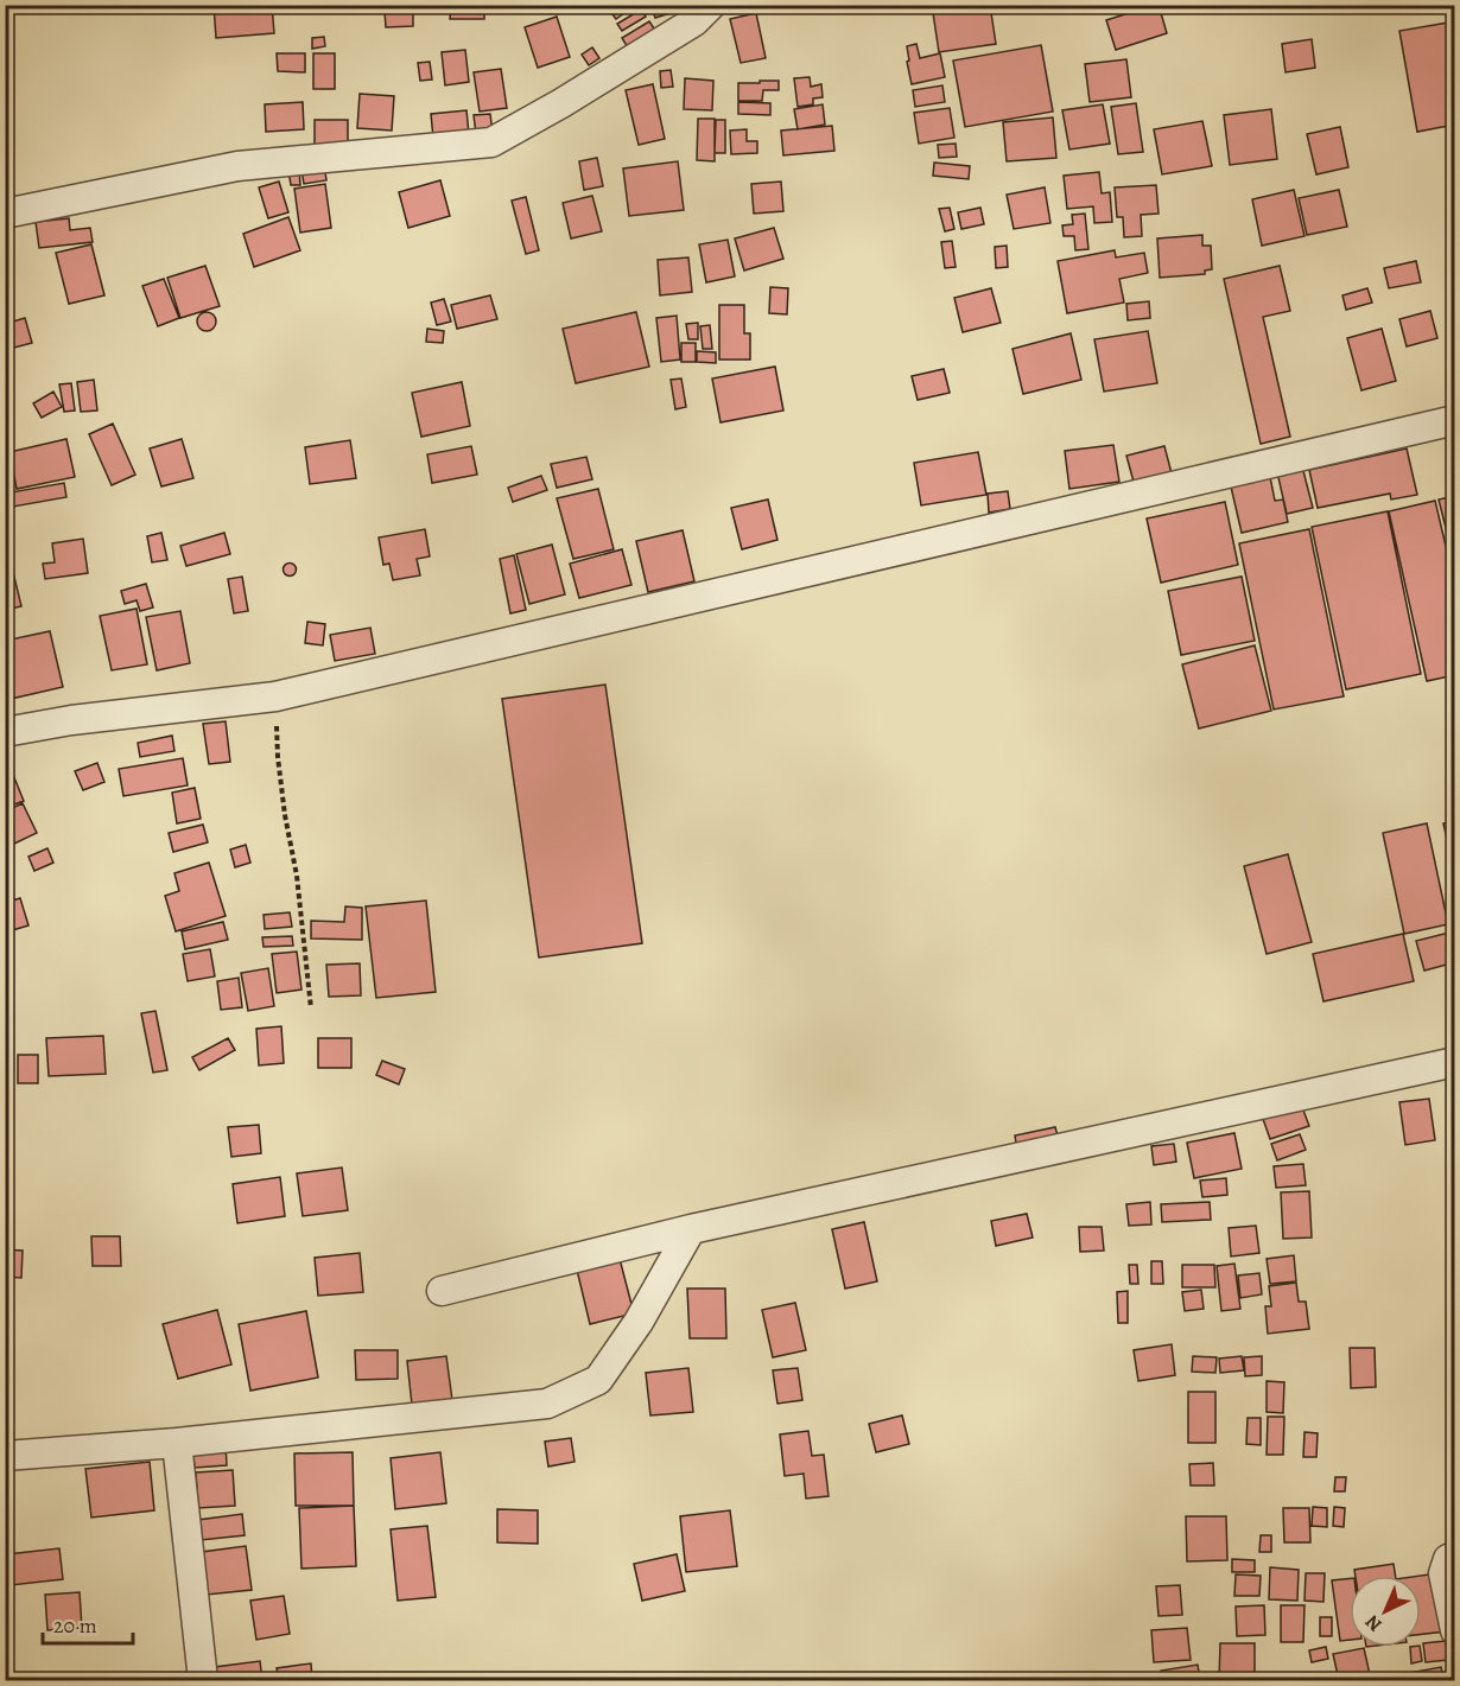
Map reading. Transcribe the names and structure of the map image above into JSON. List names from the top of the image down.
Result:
{
  "scale_bar": "20 m",
  "north": "bottom left"
}
